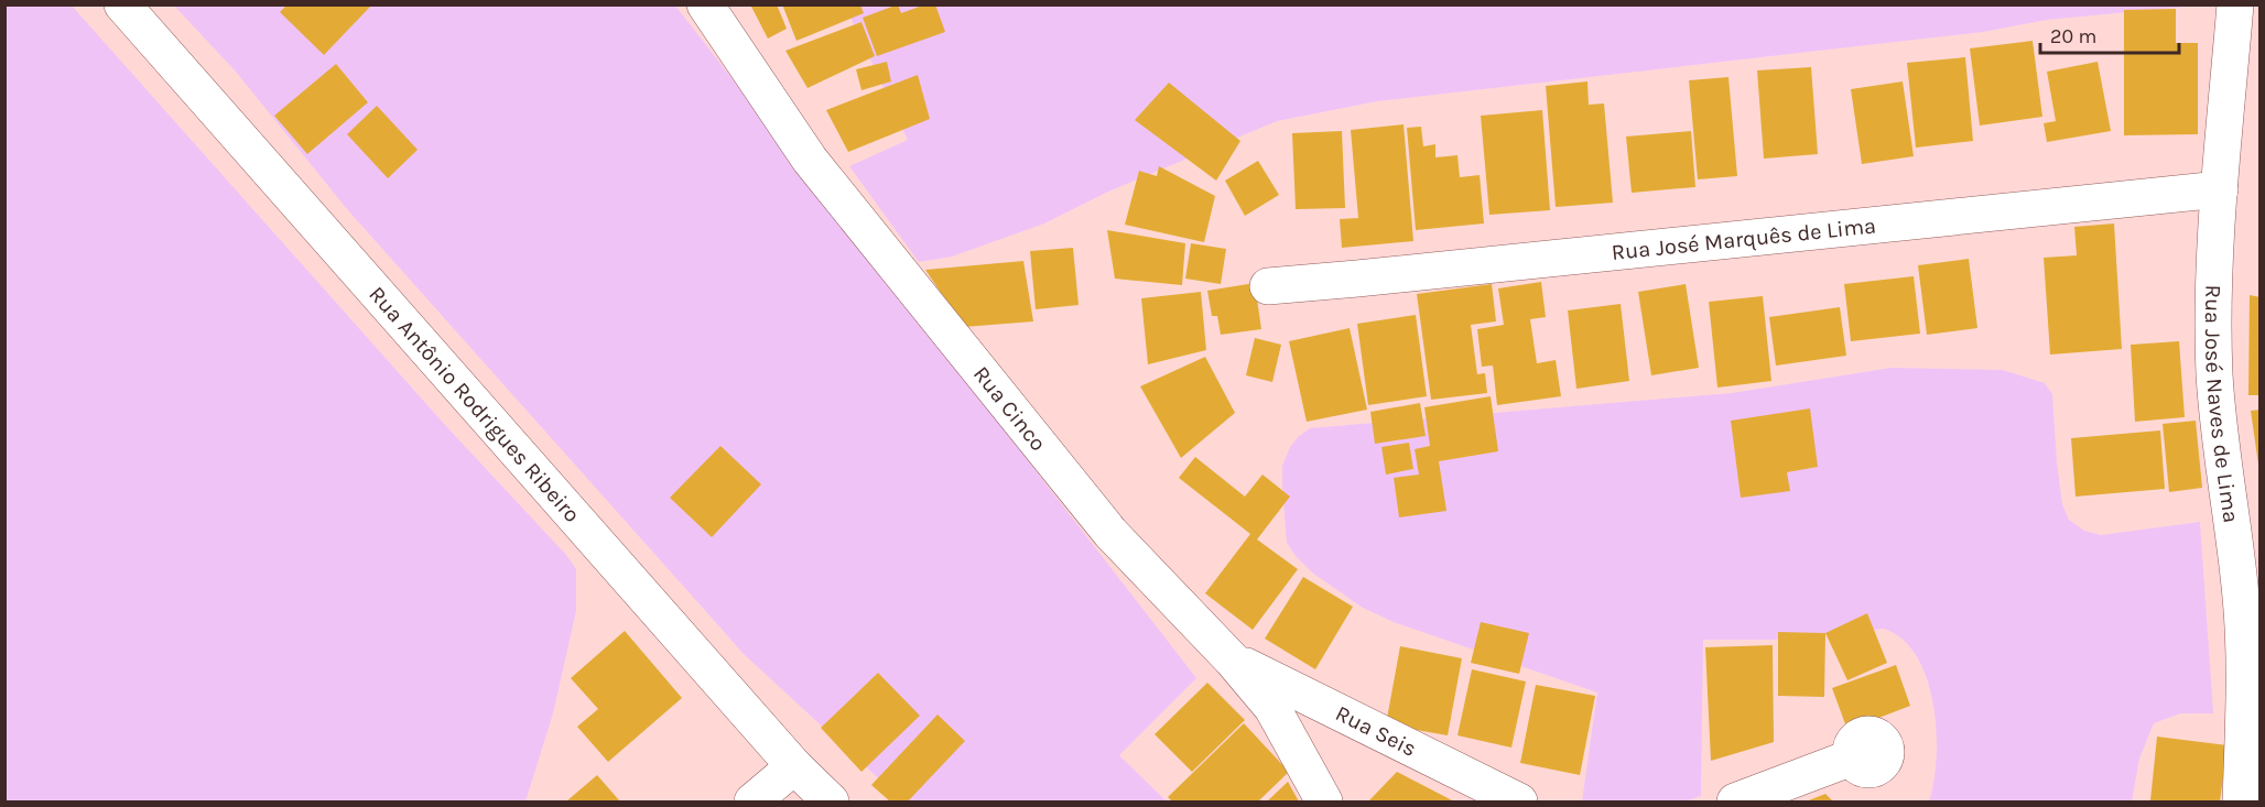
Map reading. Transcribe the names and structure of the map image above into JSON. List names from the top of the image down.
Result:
{
  "streets": {
    "street": [
      "Rua José Marquês de Lima",
      "Rua José Naves de Lima",
      "Rua Antônio Rodrigues Ribeiro",
      "Rua Cinco",
      "Rua Seis"
    ]
  },
  "crossings": [
    ["Rua José Marquês de Lima", "Rua José Naves de Lima"],
    ["Rua Cinco", "Rua Seis"]
  ],
  "scale_bar": "20 m"
}
